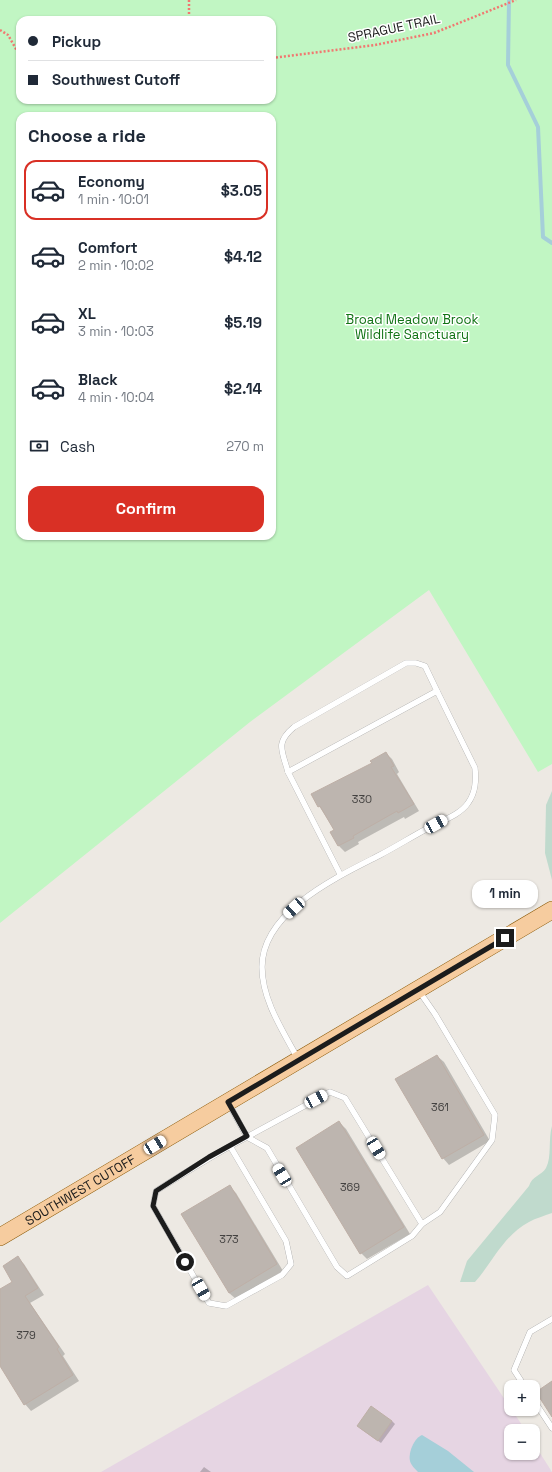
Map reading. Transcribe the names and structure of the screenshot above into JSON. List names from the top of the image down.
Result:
{
  "streets": {
    "main road": ["SOUTHWEST CUTOFF"],
    "path": ["SPRAGUE TRAIL"]
  },
  "parks": ["Broad Meadow Brook Wildlife Sanctuary"],
  "house_numbers": [
    "330",
    "361",
    "369",
    "373",
    "379"
  ],
  "page": {
    "banner": ["Pickup", "Southwest Cutoff"],
    "heading": "Choose a ride",
    "list": [
      {
        "name": "Economy",
        "note": "1 min · 10:01",
        "value": "$3.05"
      },
      {
        "name": "Comfort",
        "note": "2 min · 10:02",
        "value": "$4.12"
      },
      {
        "name": "XL",
        "note": "3 min · 10:03",
        "value": "$5.19"
      },
      {
        "name": "Black",
        "note": "4 min · 10:04",
        "value": "$2.14"
      }
    ],
    "pay": ["Cash", "270 m"],
    "buttons": "Confirm",
    "bubble": "1 min",
    "map_buttons": ["+", "−"]
  }
}
